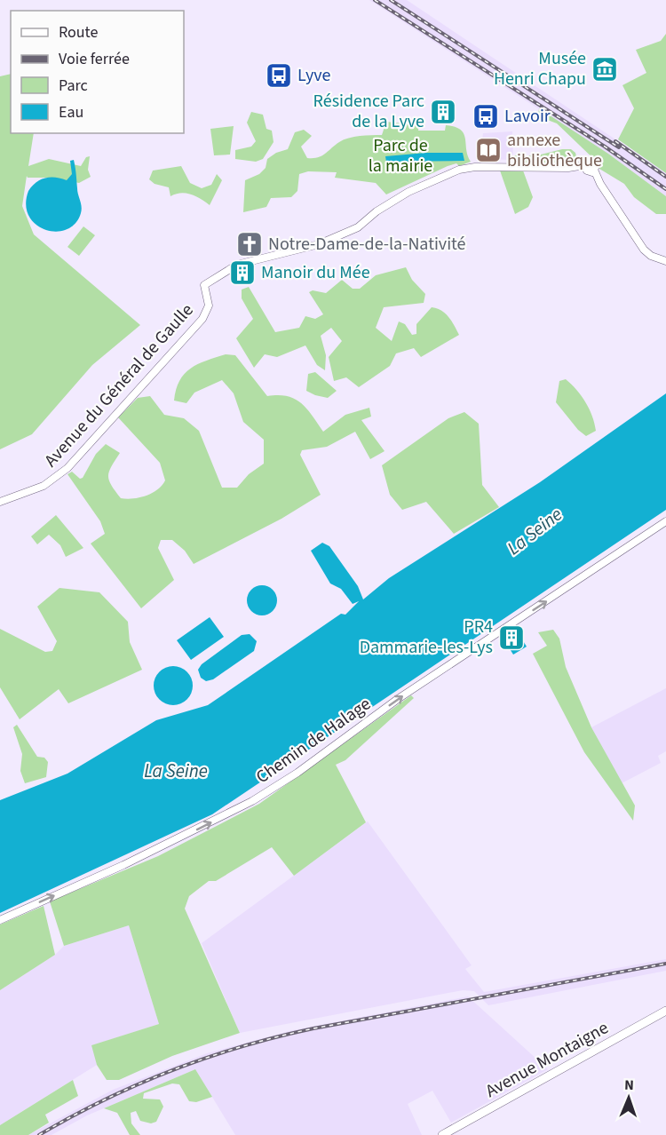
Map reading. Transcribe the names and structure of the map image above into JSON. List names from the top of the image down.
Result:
{
  "streets": {
    "main road": ["Avenue Montaigne"],
    "street": ["Avenue du Général de Gaulle", "Chemin de Halage"]
  },
  "one_way": ["Chemin de Halage"],
  "water": ["La Seine"],
  "parks": ["Parc de la mairie"],
  "places": {
    "museum": ["Musée Henri Chapu"],
    "bus stop": ["Lyve", "Lavoir"],
    "building": ["Résidence Parc de la Lyve", "Manoir du Mée", "PR4 Dammarie-les-Lys"],
    "library": ["annexe bibliothèque"],
    "church": ["Notre-Dame-de-la-Nativité"]
  },
  "legend": [
    "Route",
    "Voie ferrée",
    "Parc",
    "Eau"
  ],
  "north": "top"
}
